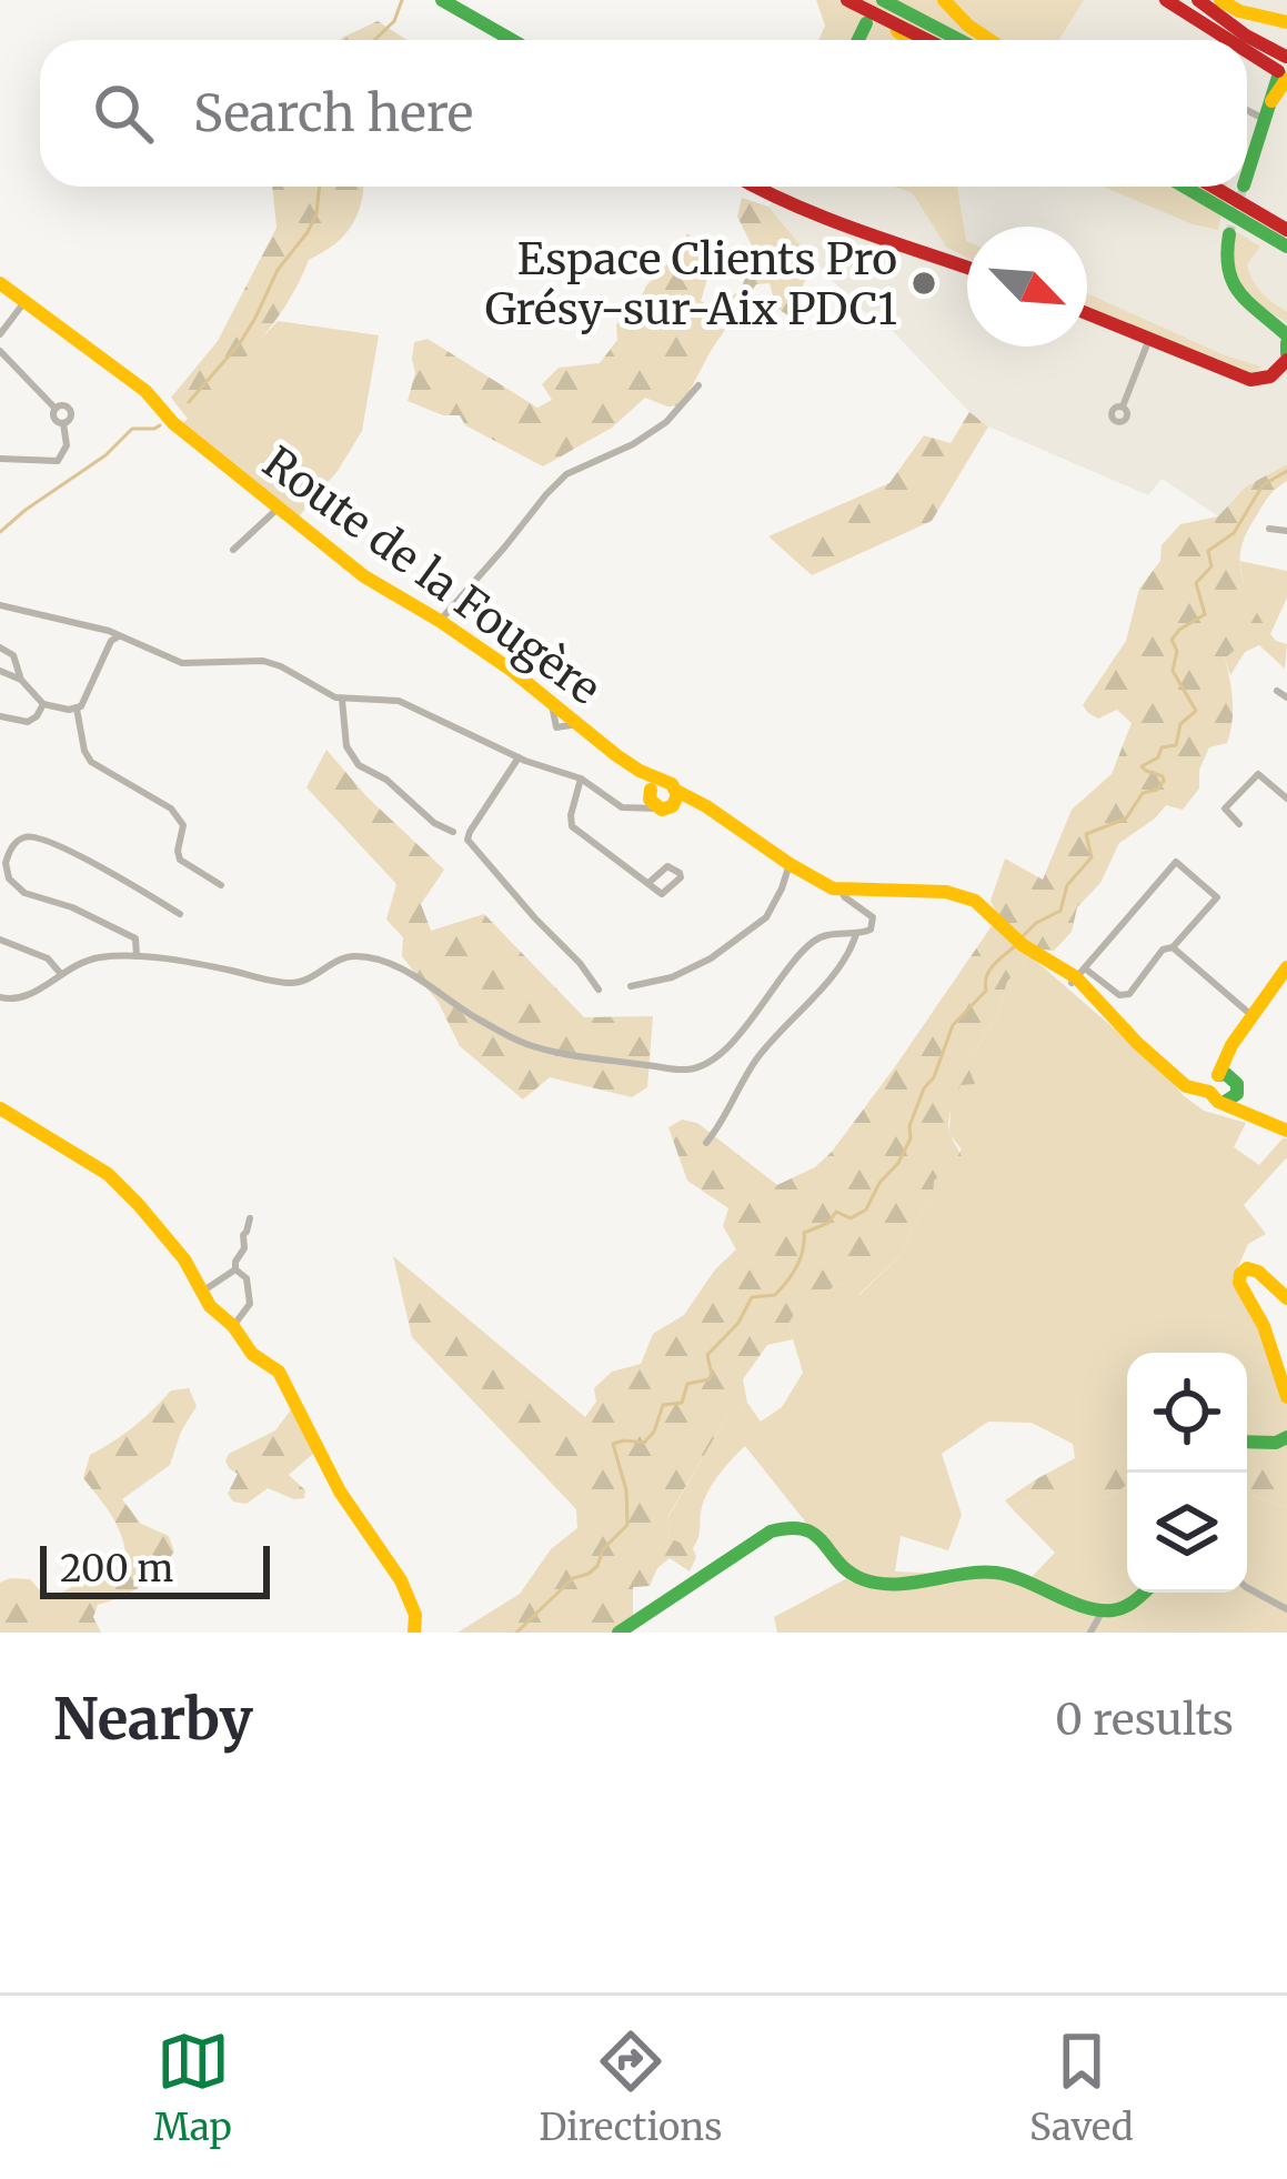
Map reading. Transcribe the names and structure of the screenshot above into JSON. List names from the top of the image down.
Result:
{
  "streets": {
    "main road": ["Route de la Fougère"]
  },
  "places": ["Espace Clients Pro Grésy-sur-Aix PDC1"],
  "scale_bar": "200 m",
  "north": "bottom right",
  "page": {
    "search": "Search here",
    "scale": "200 m",
    "heading": ["Nearby", "0 results"],
    "nav": ["Map", "Directions", "Saved"]
  }
}
